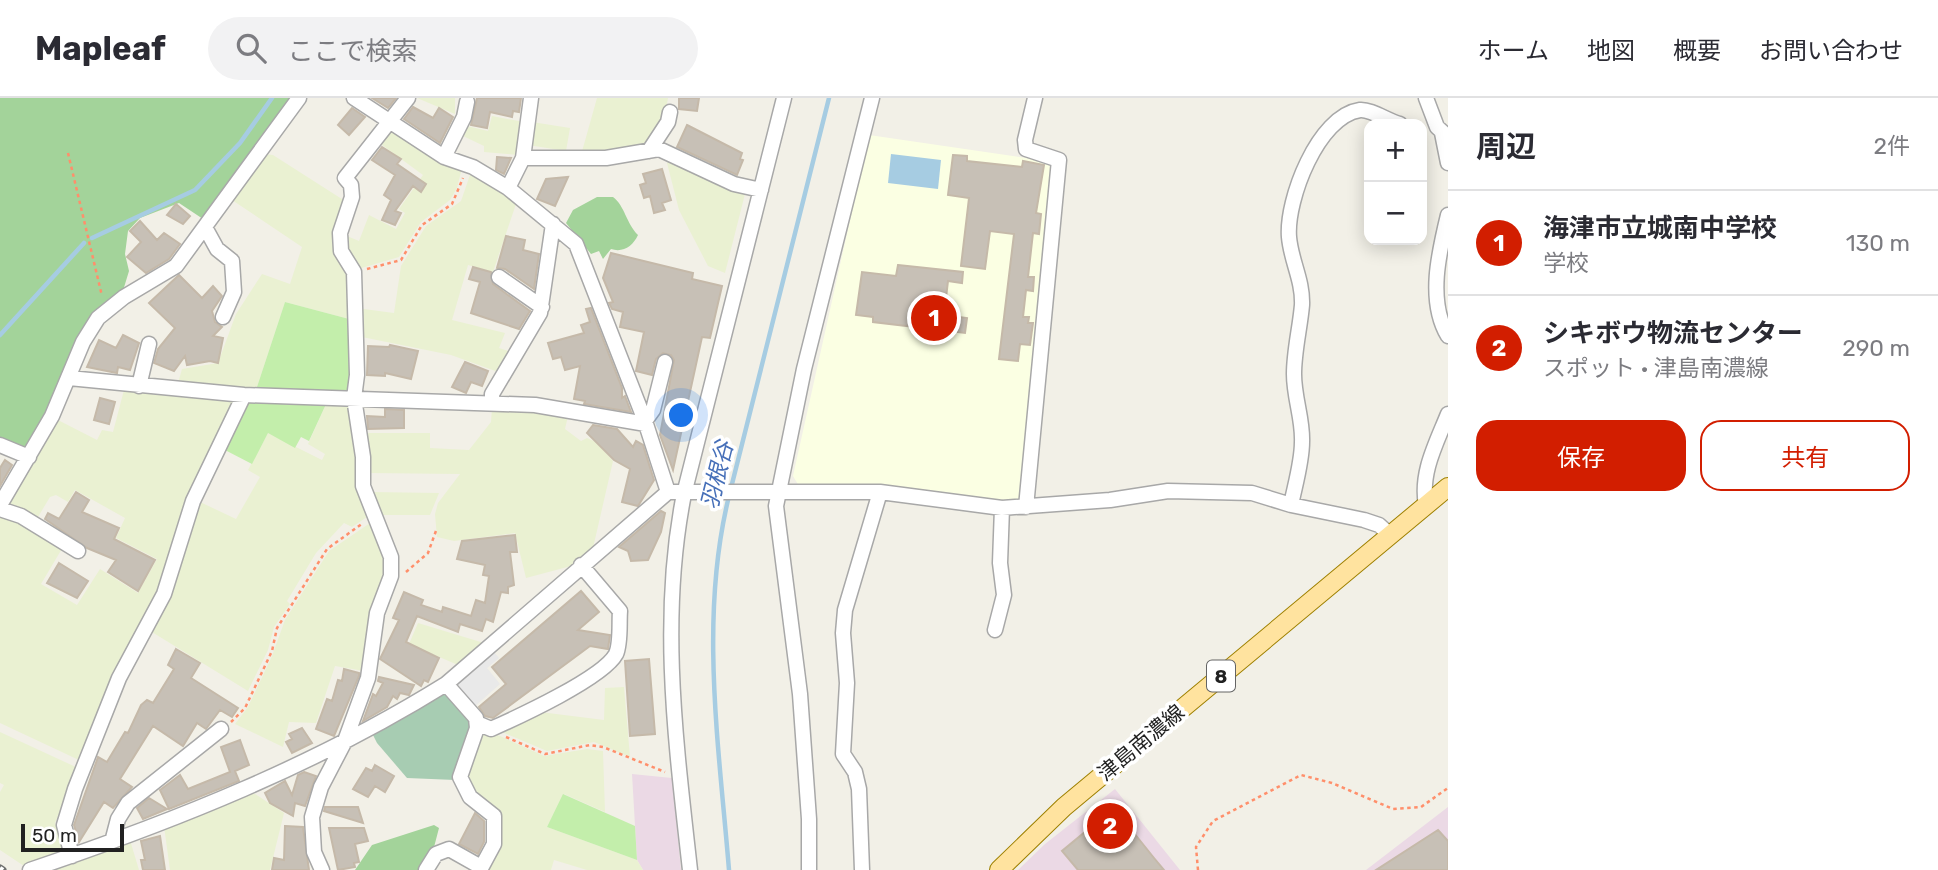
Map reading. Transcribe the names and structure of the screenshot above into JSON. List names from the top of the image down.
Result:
{
  "streets": {
    "main road": ["8", "津島南濃線"]
  },
  "water": ["羽根谷"],
  "scale_bar": "50 m",
  "page": {
    "header": "Mapleaf",
    "search": "ここで検索",
    "nav": [
      "ホーム",
      "地図",
      "概要",
      "お問い合わせ"
    ],
    "heading": ["周辺", "2件"],
    "map_buttons": ["+", "−"],
    "list": [
      {
        "mark": "1",
        "name": "海津市立城南中学校",
        "note": "学校",
        "value": "130 m"
      },
      {
        "mark": "2",
        "name": "シキボウ物流センター",
        "note": "スポット · 津島南濃線",
        "value": "290 m"
      }
    ],
    "pins": ["1", "2"],
    "buttons": ["保存", "共有"],
    "scale": "50 m"
  }
}
